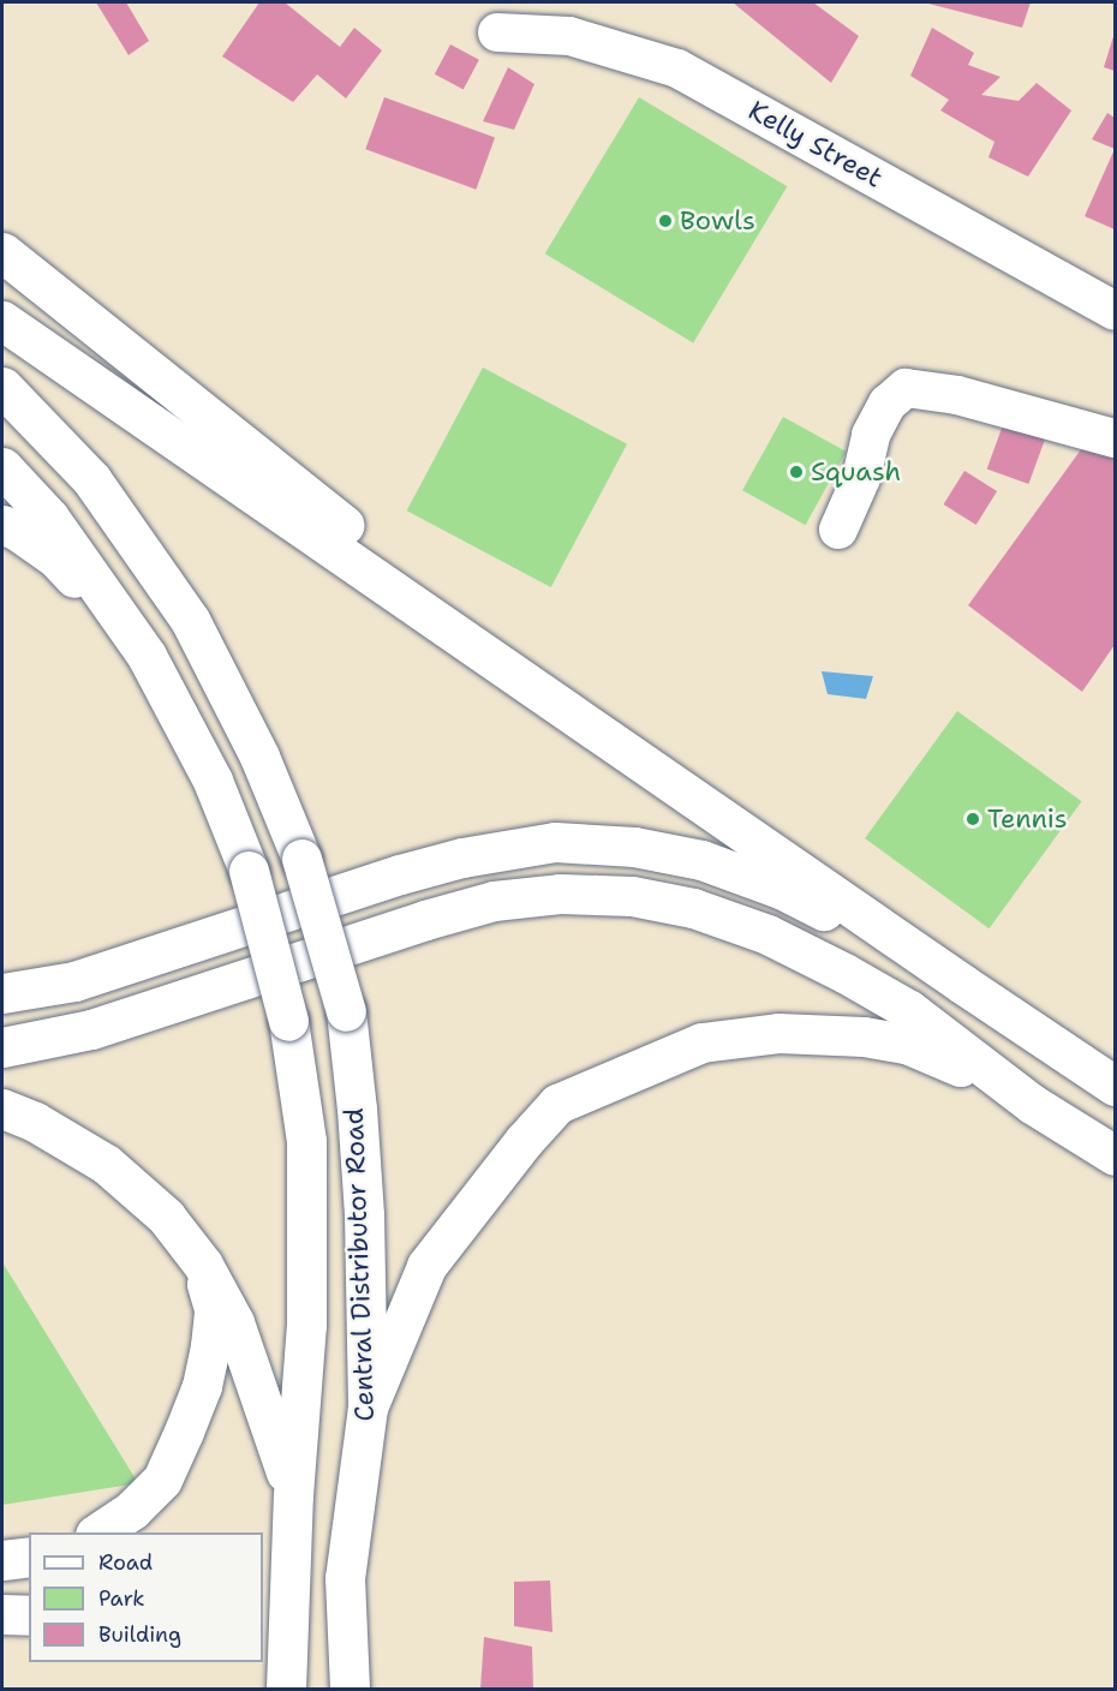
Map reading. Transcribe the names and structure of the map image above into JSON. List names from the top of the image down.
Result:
{
  "streets": {
    "main road": ["Central Distributor Road"],
    "street": ["Kelly Street"]
  },
  "places": ["Bowls", "Squash", "Tennis"],
  "legend": ["Road", "Park", "Building"]
}
